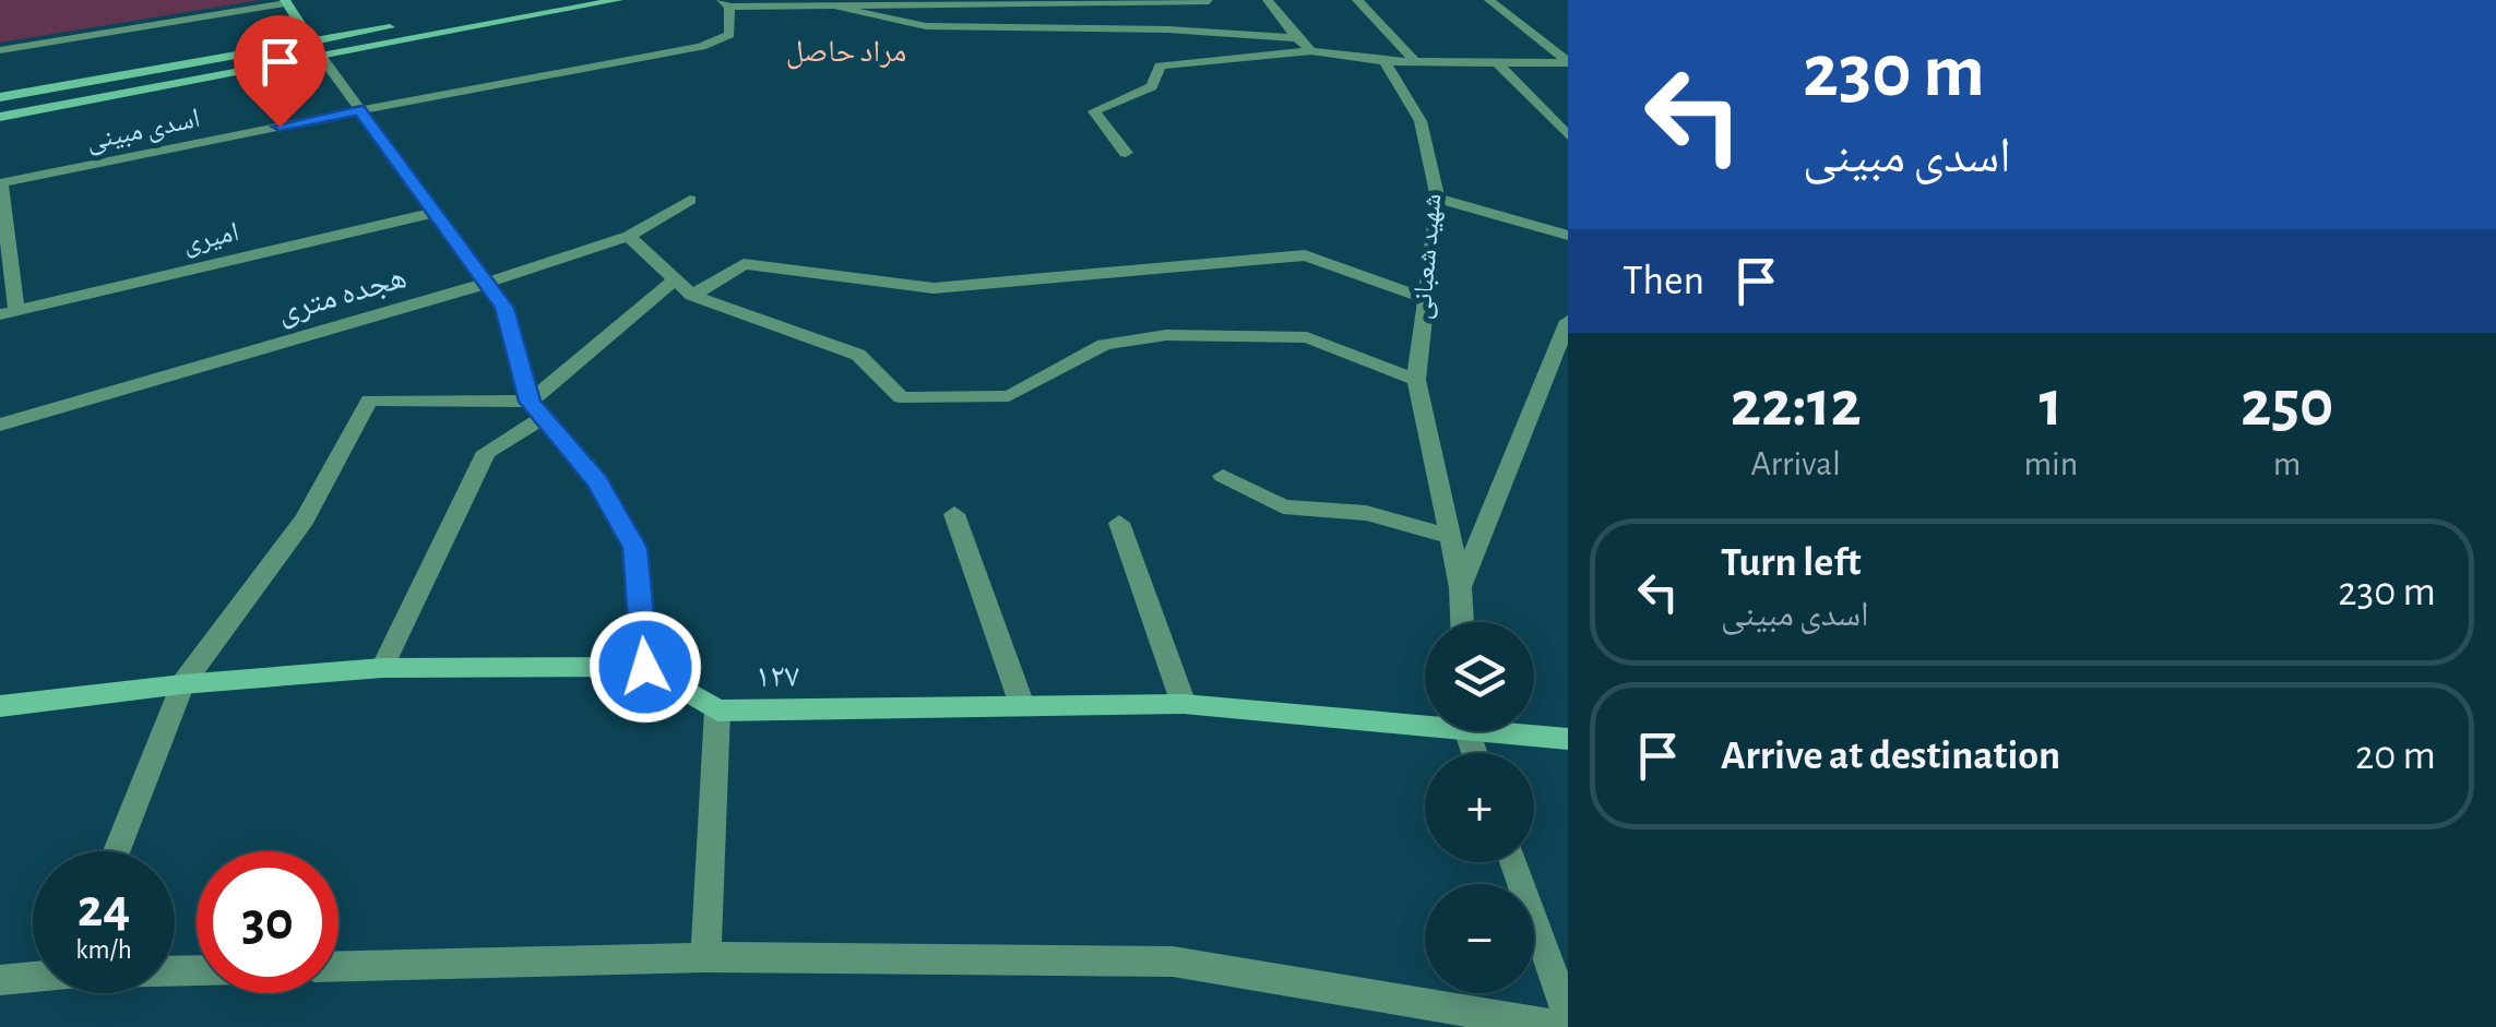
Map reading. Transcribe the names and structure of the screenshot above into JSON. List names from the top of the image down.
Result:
{
  "streets": {
    "street": [
      "اسدی مبینی",
      "امیری",
      "شهید شعبانی",
      "هجده متری",
      "۱۲۷"
    ]
  },
  "districts": ["مراد حاصل"],
  "page": {
    "turn": ["230 m", "اسدی مبینی"],
    "then": "Then",
    "eta": [
      "22:12",
      "Arrival",
      "1",
      "min",
      "250",
      "m"
    ],
    "list": [
      {
        "name": "Turn left",
        "note": "اسدی مبینی",
        "value": "230 m"
      },
      {
        "name": "Arrive at destination",
        "value": "20 m"
      }
    ],
    "map_buttons": ["+", "−"],
    "speed": "24 km/h",
    "limit": "30"
  }
}
